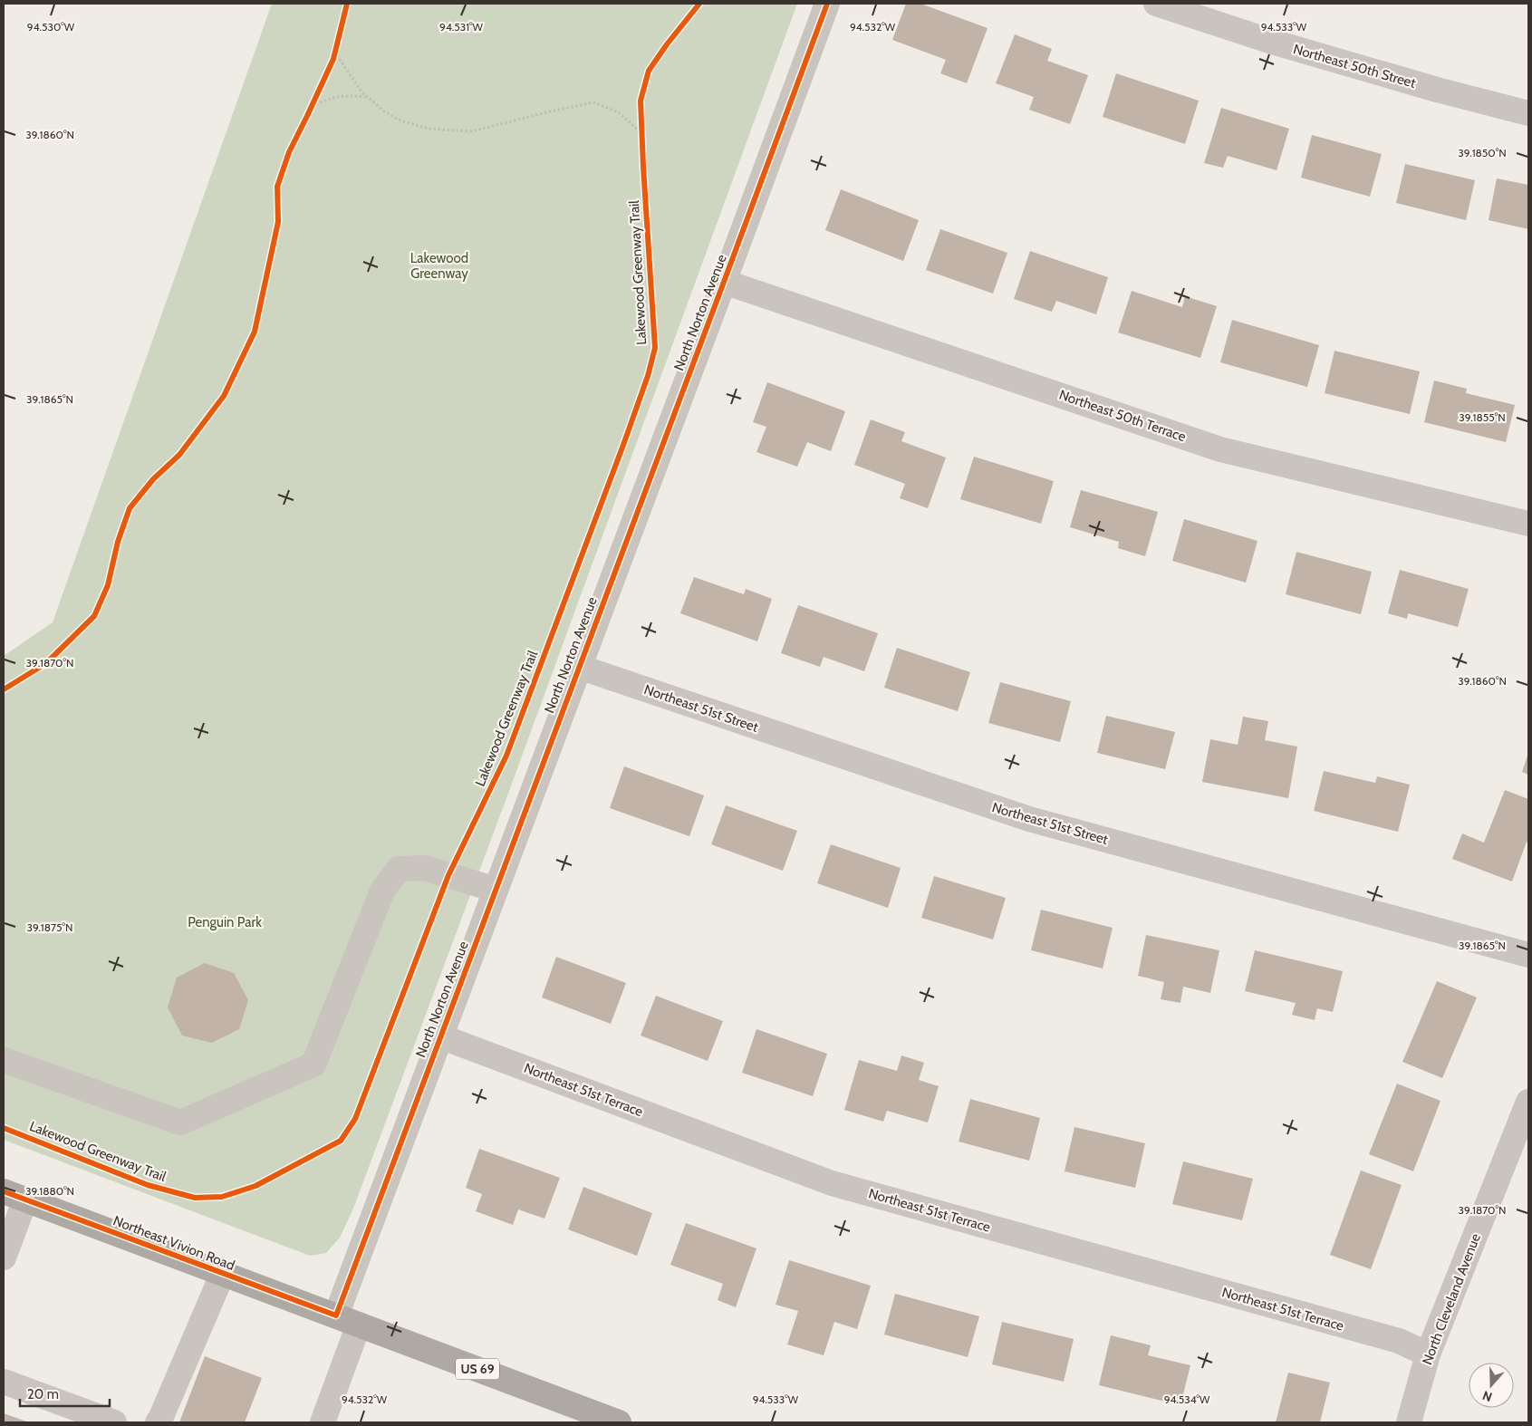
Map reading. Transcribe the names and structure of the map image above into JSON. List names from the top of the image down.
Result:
{
  "streets": {
    "main road": ["Northeast Vivion Road", "US 69"],
    "street": [
      "Northeast 50th Street",
      "North Norton Avenue",
      "Northeast 50th Terrace",
      "Northeast 51st Street",
      "Northeast 51st Terrace",
      "North Cleveland Avenue"
    ],
    "cycle path": ["Lakewood Greenway Trail"]
  },
  "crossings": [
    ["North Norton Avenue", "Northeast 50th Terrace"],
    ["North Norton Avenue", "Northeast 51st Street"],
    ["North Norton Avenue", "Northeast 51st Terrace"],
    ["North Norton Avenue", "Northeast Vivion Road"],
    ["Northeast 51st Terrace", "North Cleveland Avenue"]
  ],
  "parks": ["Lakewood Greenway", "Penguin Park"],
  "scale_bar": "20 m",
  "north": "bottom",
  "coordinates": [
    "94.530°W",
    "94.531°W",
    "94.532°W",
    "94.533°W",
    "39.1860°N",
    "39.1850°N",
    "39.1865°N",
    "39.1855°N",
    "39.1870°N",
    "39.1875°N",
    "39.1880°N",
    "94.534°W"
  ]
}
